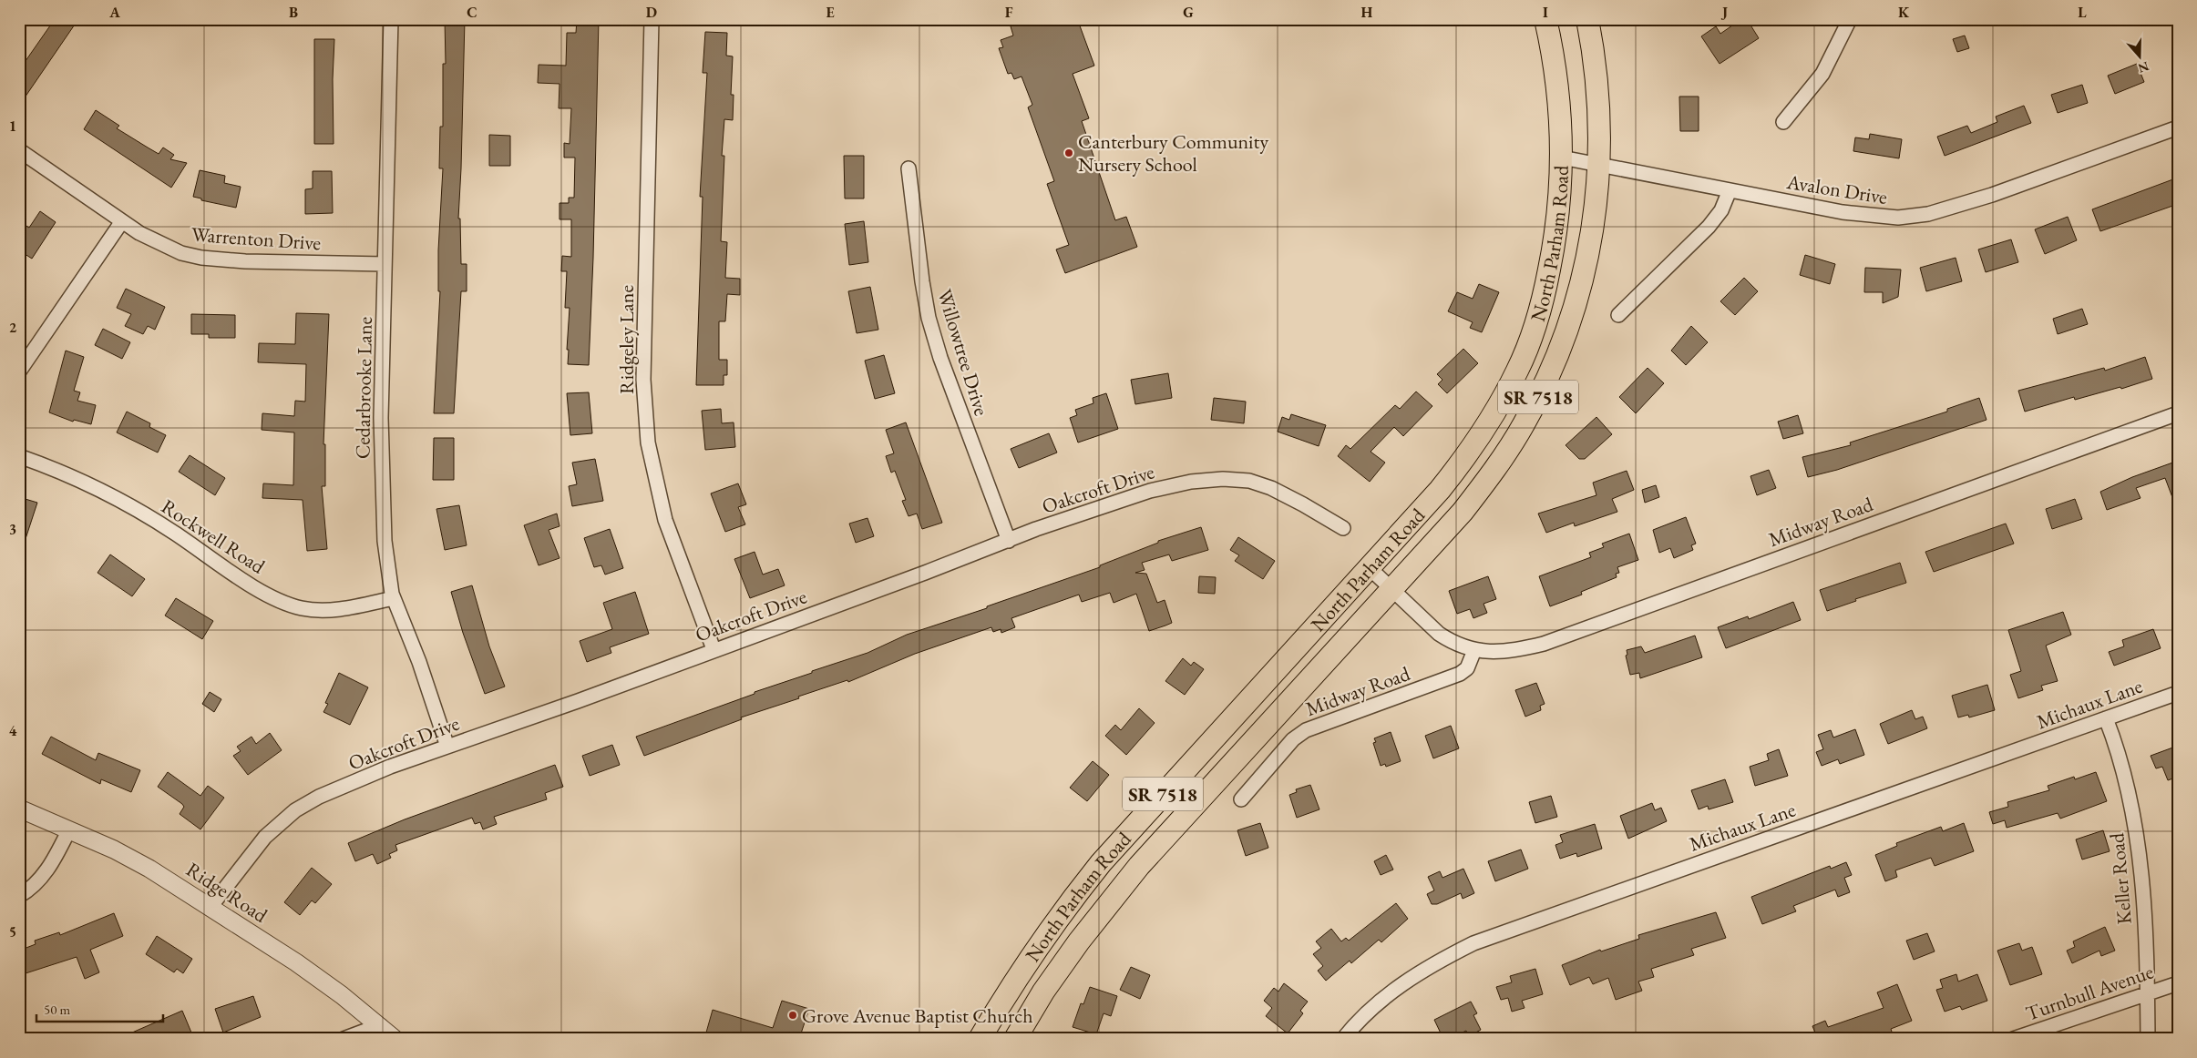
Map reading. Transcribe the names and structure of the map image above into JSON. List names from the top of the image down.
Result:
{
  "streets": {
    "highway": ["North Parham Road", "SR 7518"],
    "street": [
      "Avalon Drive",
      "Warrenton Drive",
      "Ridgeley Lane",
      "Willowtree Drive",
      "Cedarbrooke Lane",
      "Oakcroft Drive",
      "Midway Road",
      "Rockwell Road",
      "Michaux Lane",
      "Keller Road",
      "Ridge Road",
      "Turnbull Avenue"
    ]
  },
  "crossings": [
    ["Avalon Drive", "North Parham Road"],
    ["Warrenton Drive", "Cedarbrooke Lane"],
    ["North Parham Road", "Midway Road"],
    ["Ridgeley Lane", "Oakcroft Drive"],
    ["Willowtree Drive", "Oakcroft Drive"],
    ["Cedarbrooke Lane", "Oakcroft Drive"],
    ["Cedarbrooke Lane", "Rockwell Road"],
    ["Oakcroft Drive", "Ridge Road"],
    ["Michaux Lane", "Keller Road"],
    ["Keller Road", "Turnbull Avenue"]
  ],
  "places": ["Canterbury Community Nursery School", "Grove Avenue Baptist Church"],
  "scale_bar": "50 m",
  "north": "bottom",
  "grid": {
    "columns": [
      "A",
      "B",
      "C",
      "D",
      "E",
      "F",
      "G",
      "H",
      "I",
      "J",
      "K",
      "L"
    ],
    "rows": [
      "1",
      "2",
      "3",
      "4",
      "5"
    ]
  }
}
